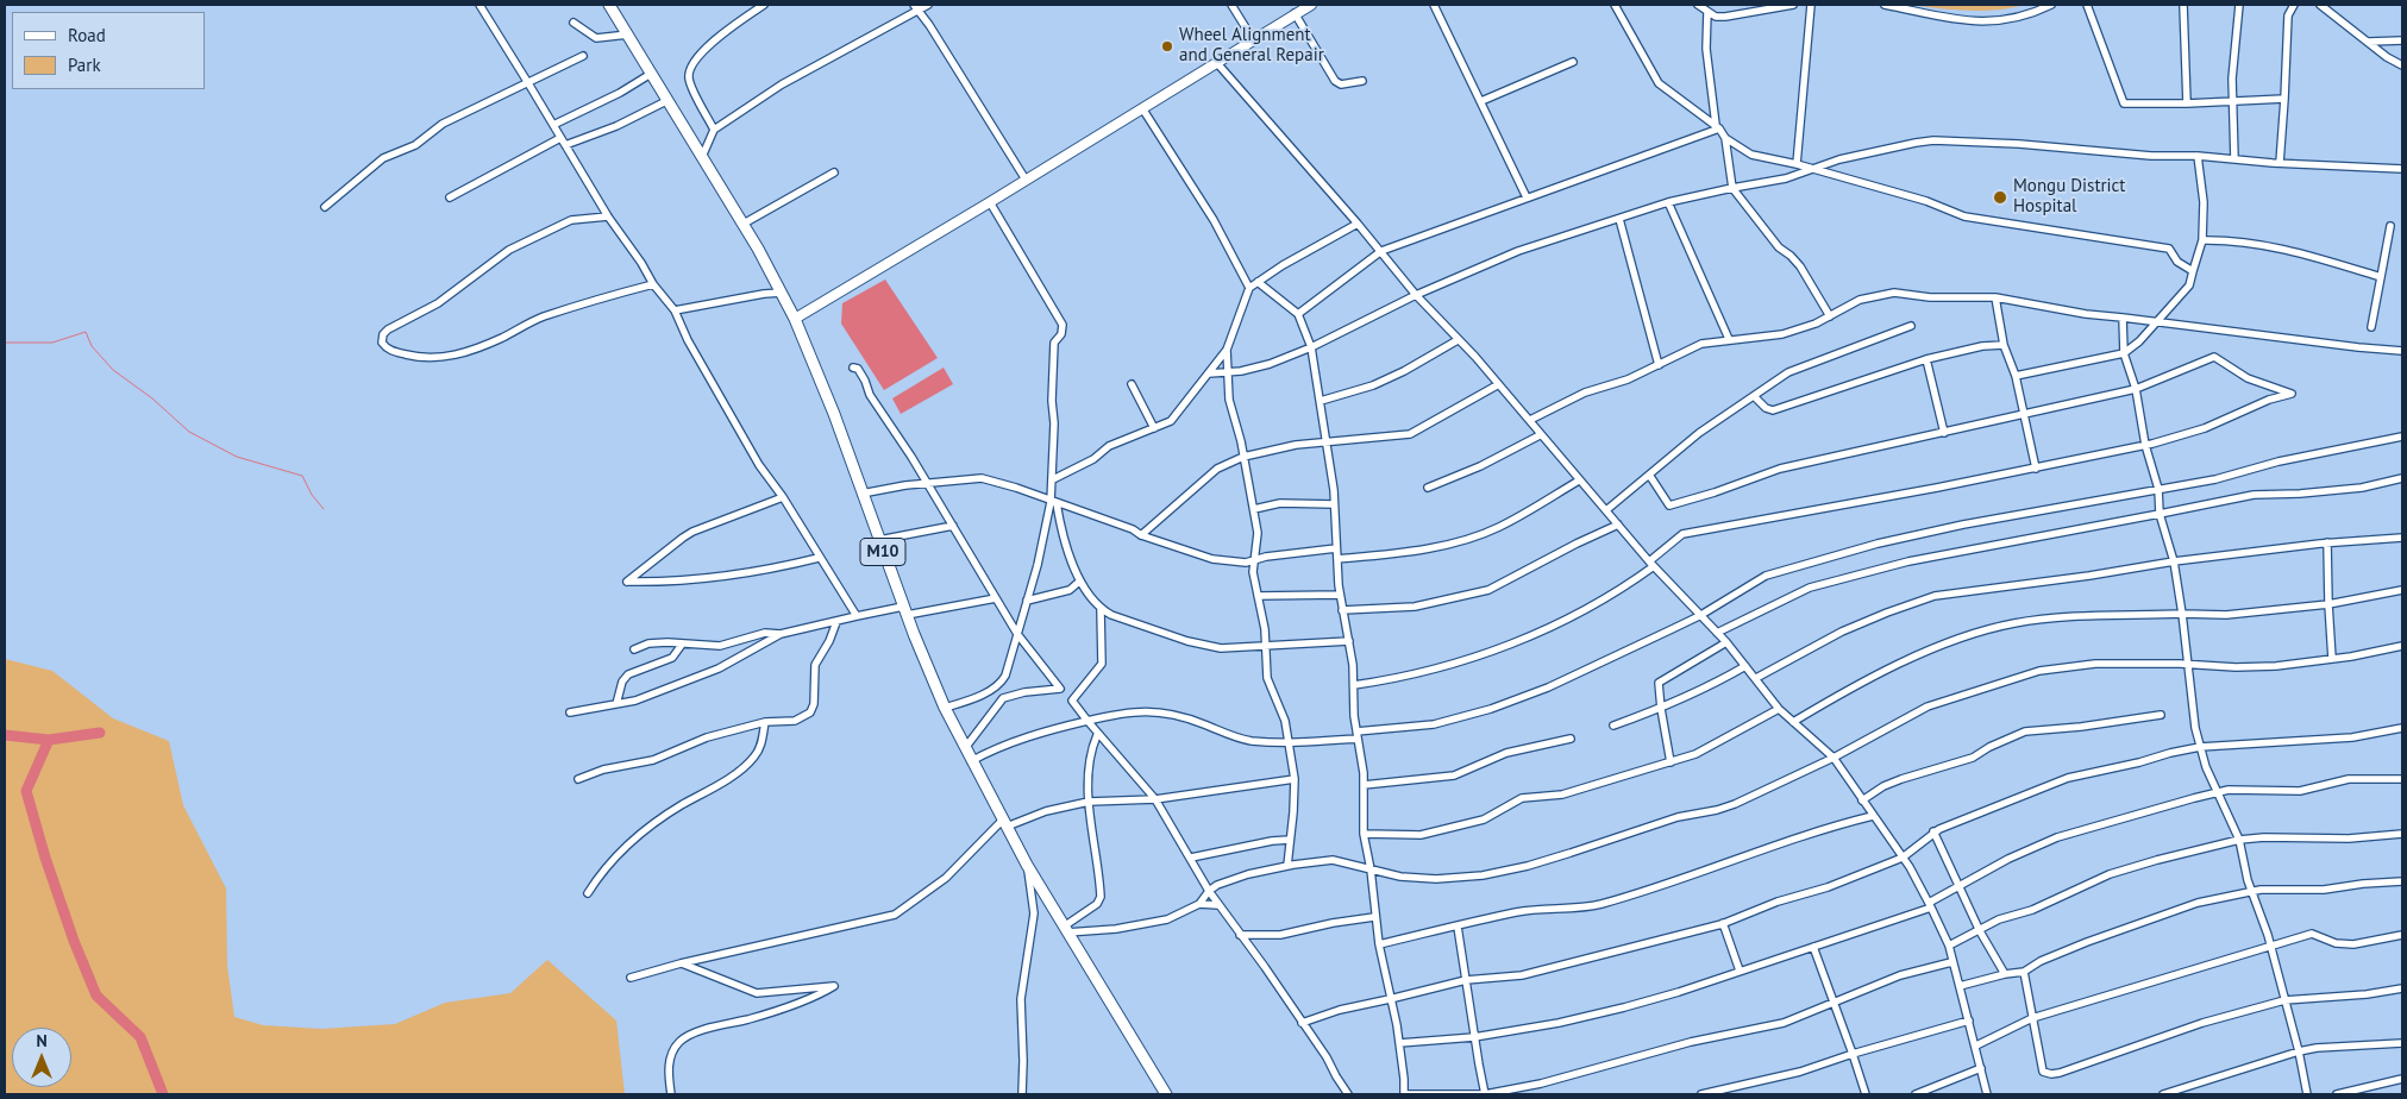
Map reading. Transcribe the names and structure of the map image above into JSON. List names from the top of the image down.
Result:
{
  "streets": {
    "main road": ["M10"]
  },
  "places": ["Wheel Alignment and General Repair", "Mongu District Hospital"],
  "legend": ["Road", "Park"],
  "north": "top"
}
